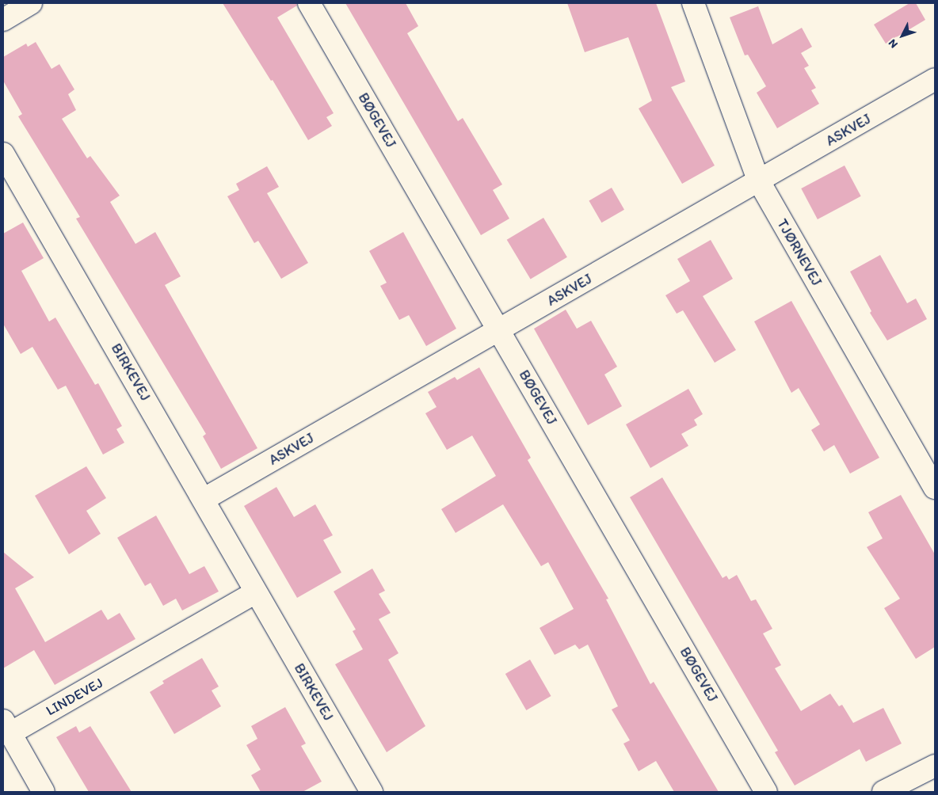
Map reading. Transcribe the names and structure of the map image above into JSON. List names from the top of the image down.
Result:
{
  "streets": {
    "street": [
      "BØGEVEJ",
      "ASKVEJ",
      "TJØRNEVEJ",
      "BIRKEVEJ",
      "LINDEVEJ"
    ]
  },
  "crossings": [
    ["BØGEVEJ", "ASKVEJ"],
    ["ASKVEJ", "TJØRNEVEJ"],
    ["ASKVEJ", "BIRKEVEJ"],
    ["BIRKEVEJ", "LINDEVEJ"]
  ],
  "north": "bottom left"
}
